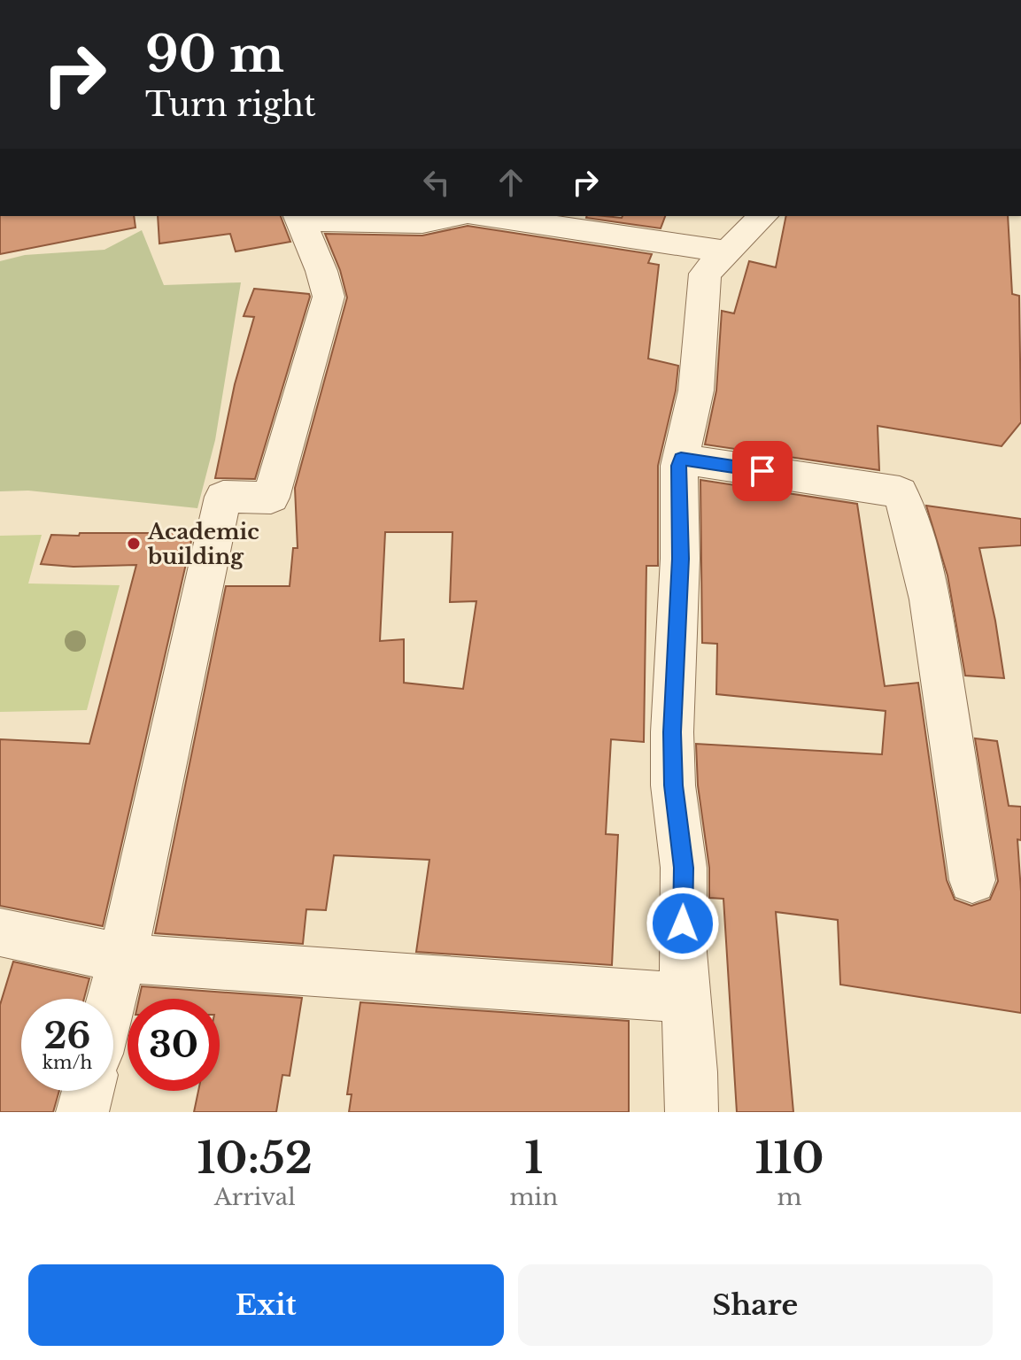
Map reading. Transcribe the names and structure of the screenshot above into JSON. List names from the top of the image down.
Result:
{
  "places": ["Academic building"],
  "page": {
    "turn": ["90 m", "Turn right"],
    "speed": "26 km/h",
    "limit": "30",
    "eta": [
      "10:52",
      "Arrival",
      "1",
      "min",
      "110",
      "m"
    ],
    "buttons": ["Exit", "Share"]
  }
}
